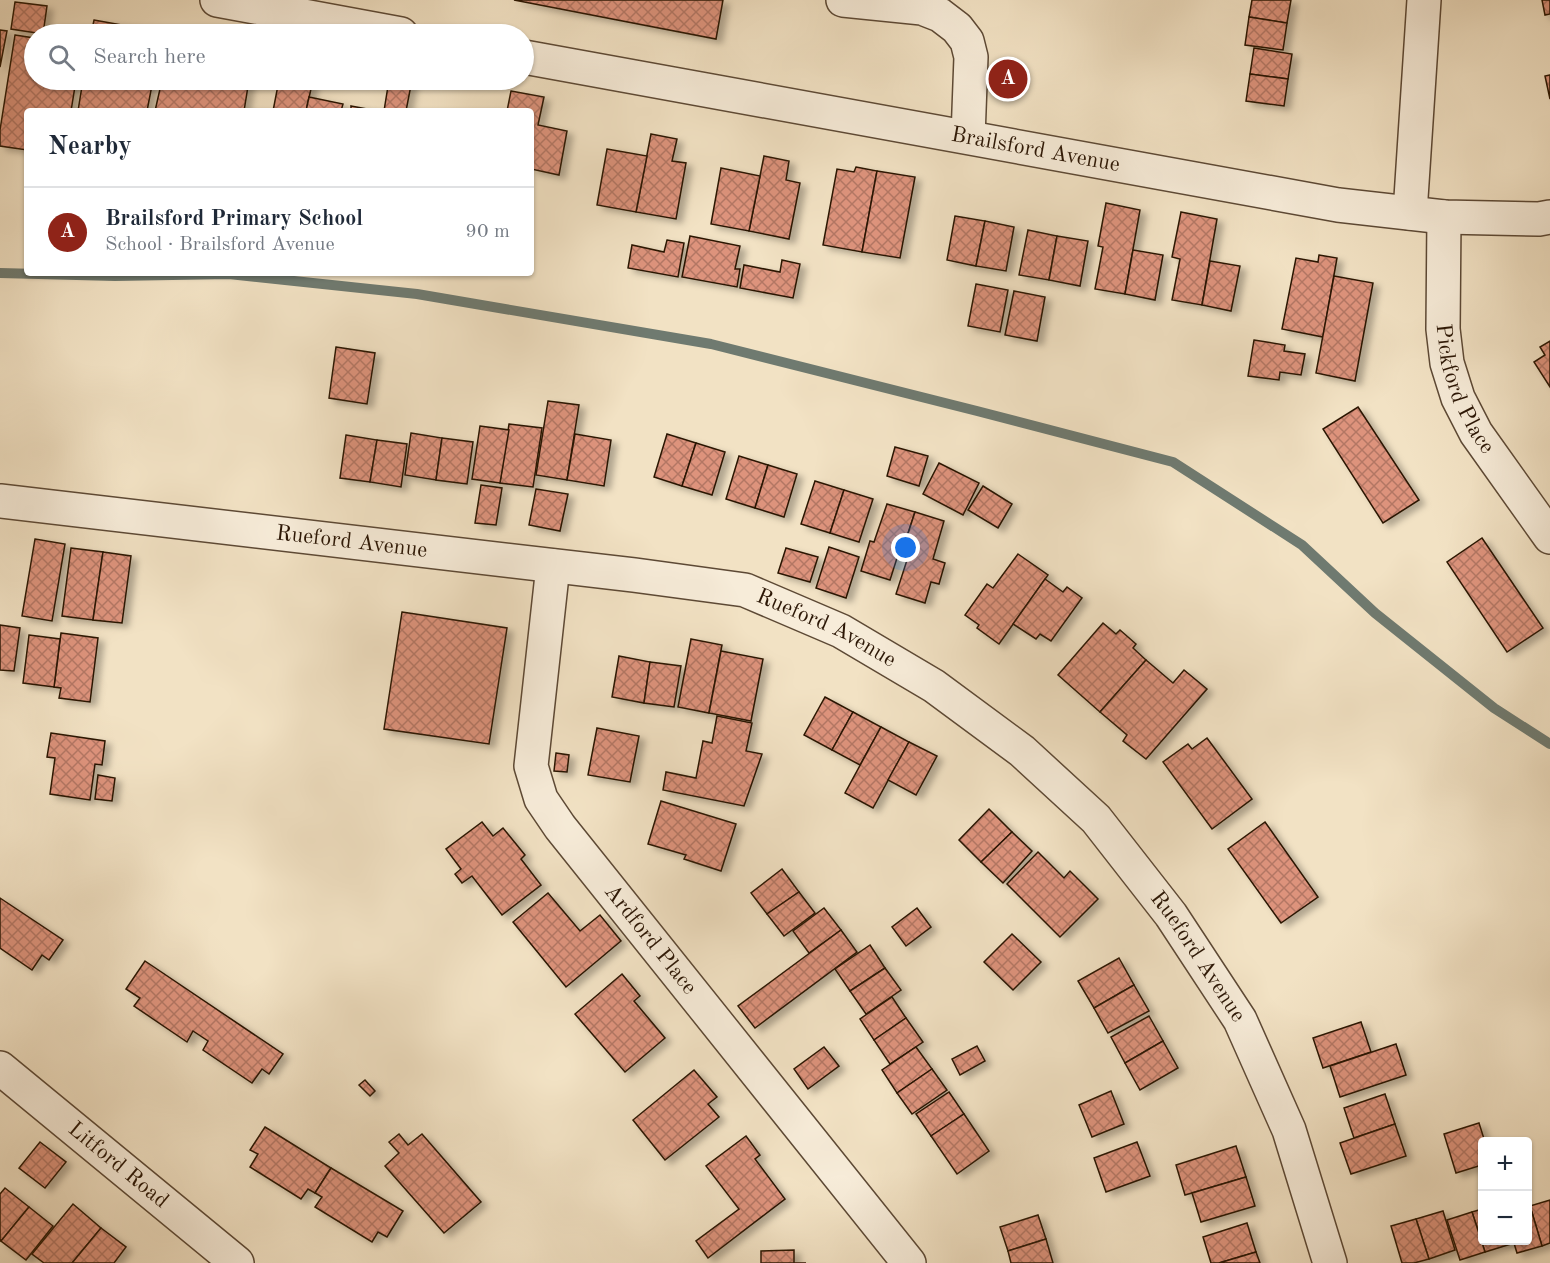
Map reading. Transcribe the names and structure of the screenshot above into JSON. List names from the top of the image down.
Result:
{
  "streets": {
    "street": [
      "Brailsford Avenue",
      "Pickford Place",
      "Rueford Avenue",
      "Ardford Place",
      "Litford Road"
    ]
  },
  "crossings": [
    ["Brailsford Avenue", "Pickford Place"],
    ["Rueford Avenue", "Ardford Place"]
  ],
  "page": {
    "search": "Search here",
    "pins": "A",
    "heading": "Nearby",
    "list": [
      {
        "mark": "A",
        "name": "Brailsford Primary School",
        "note": "School · Brailsford Avenue",
        "value": "90 m"
      }
    ],
    "map_buttons": ["+", "−"]
  }
}
